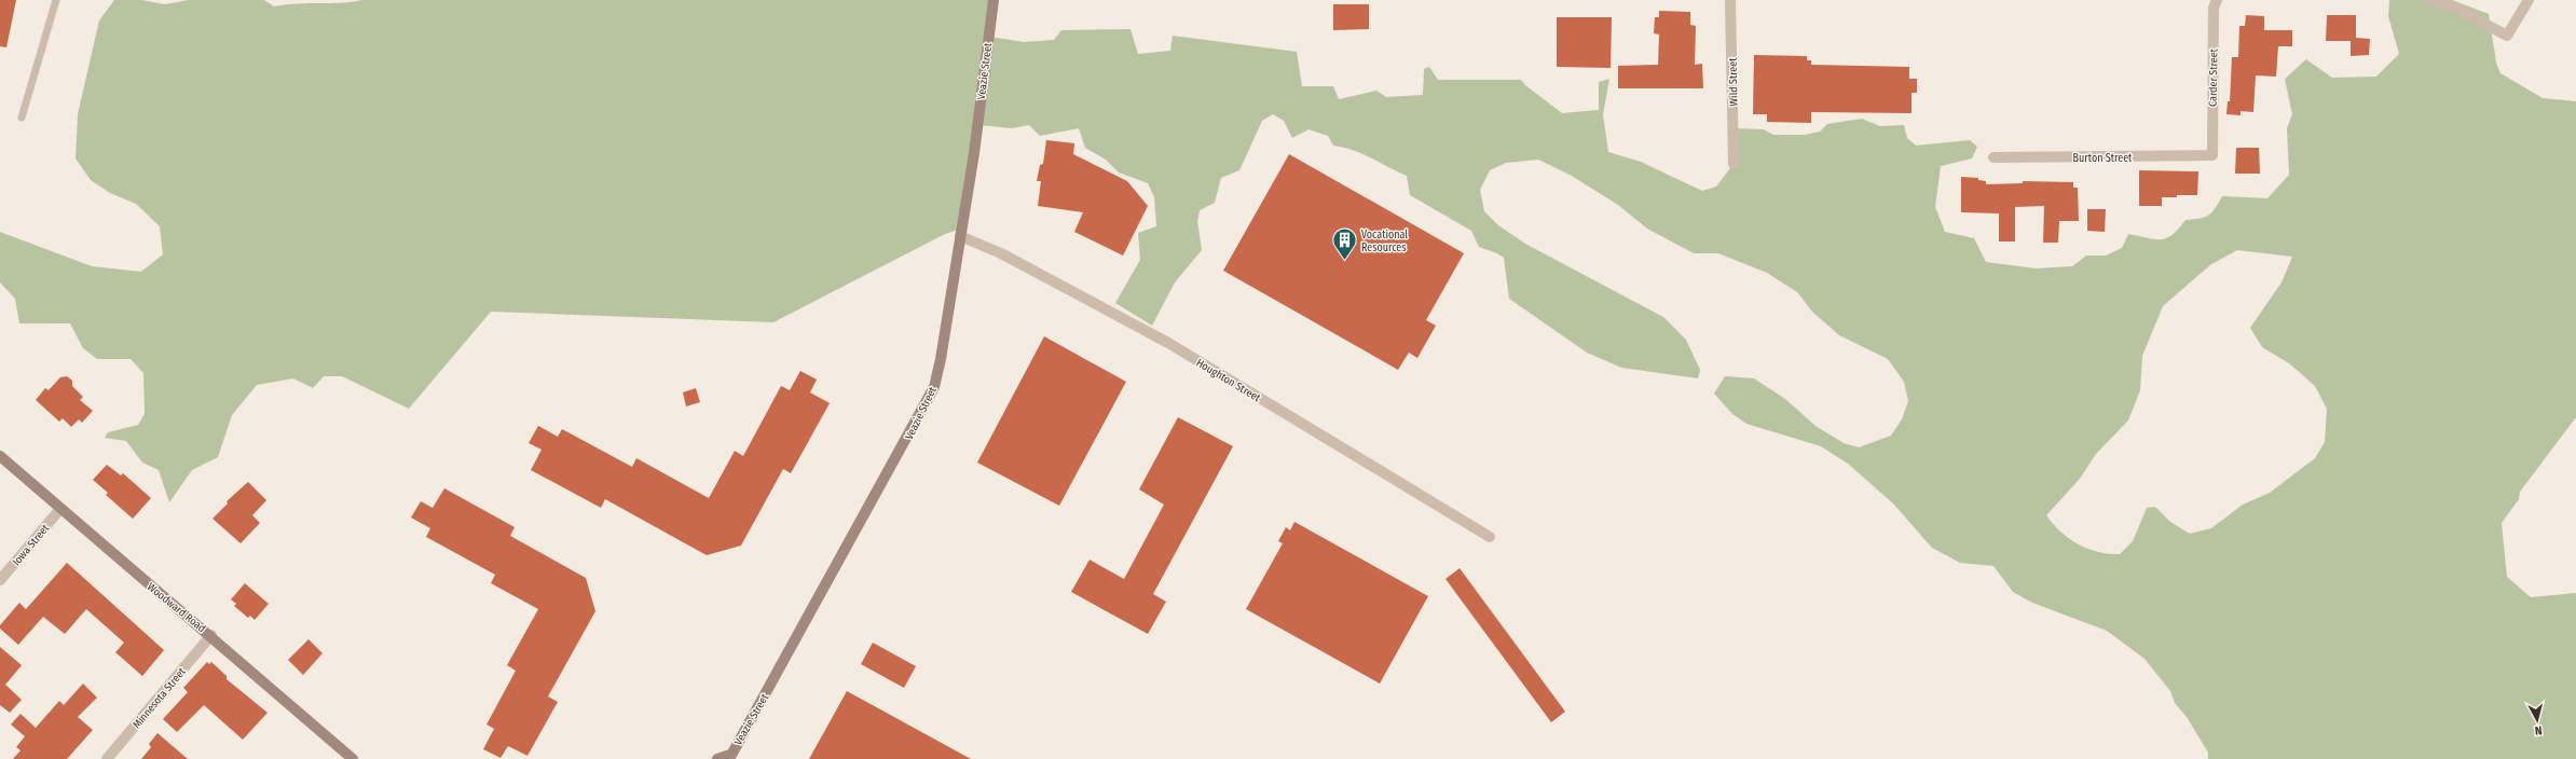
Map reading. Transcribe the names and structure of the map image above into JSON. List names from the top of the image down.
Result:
{
  "streets": {
    "street": [
      "Veazie Street",
      "Carder Street",
      "Wild Street",
      "Burton Street",
      "Houghton Street",
      "Iowa Street",
      "Woodward Road",
      "Minnesota Street"
    ]
  },
  "crossings": [
    ["Veazie Street", "Houghton Street"],
    ["Carder Street", "Burton Street"],
    ["Iowa Street", "Woodward Road"],
    ["Woodward Road", "Minnesota Street"]
  ],
  "places": {
    "building": ["Vocational Resources"]
  },
  "north": "bottom"
}
